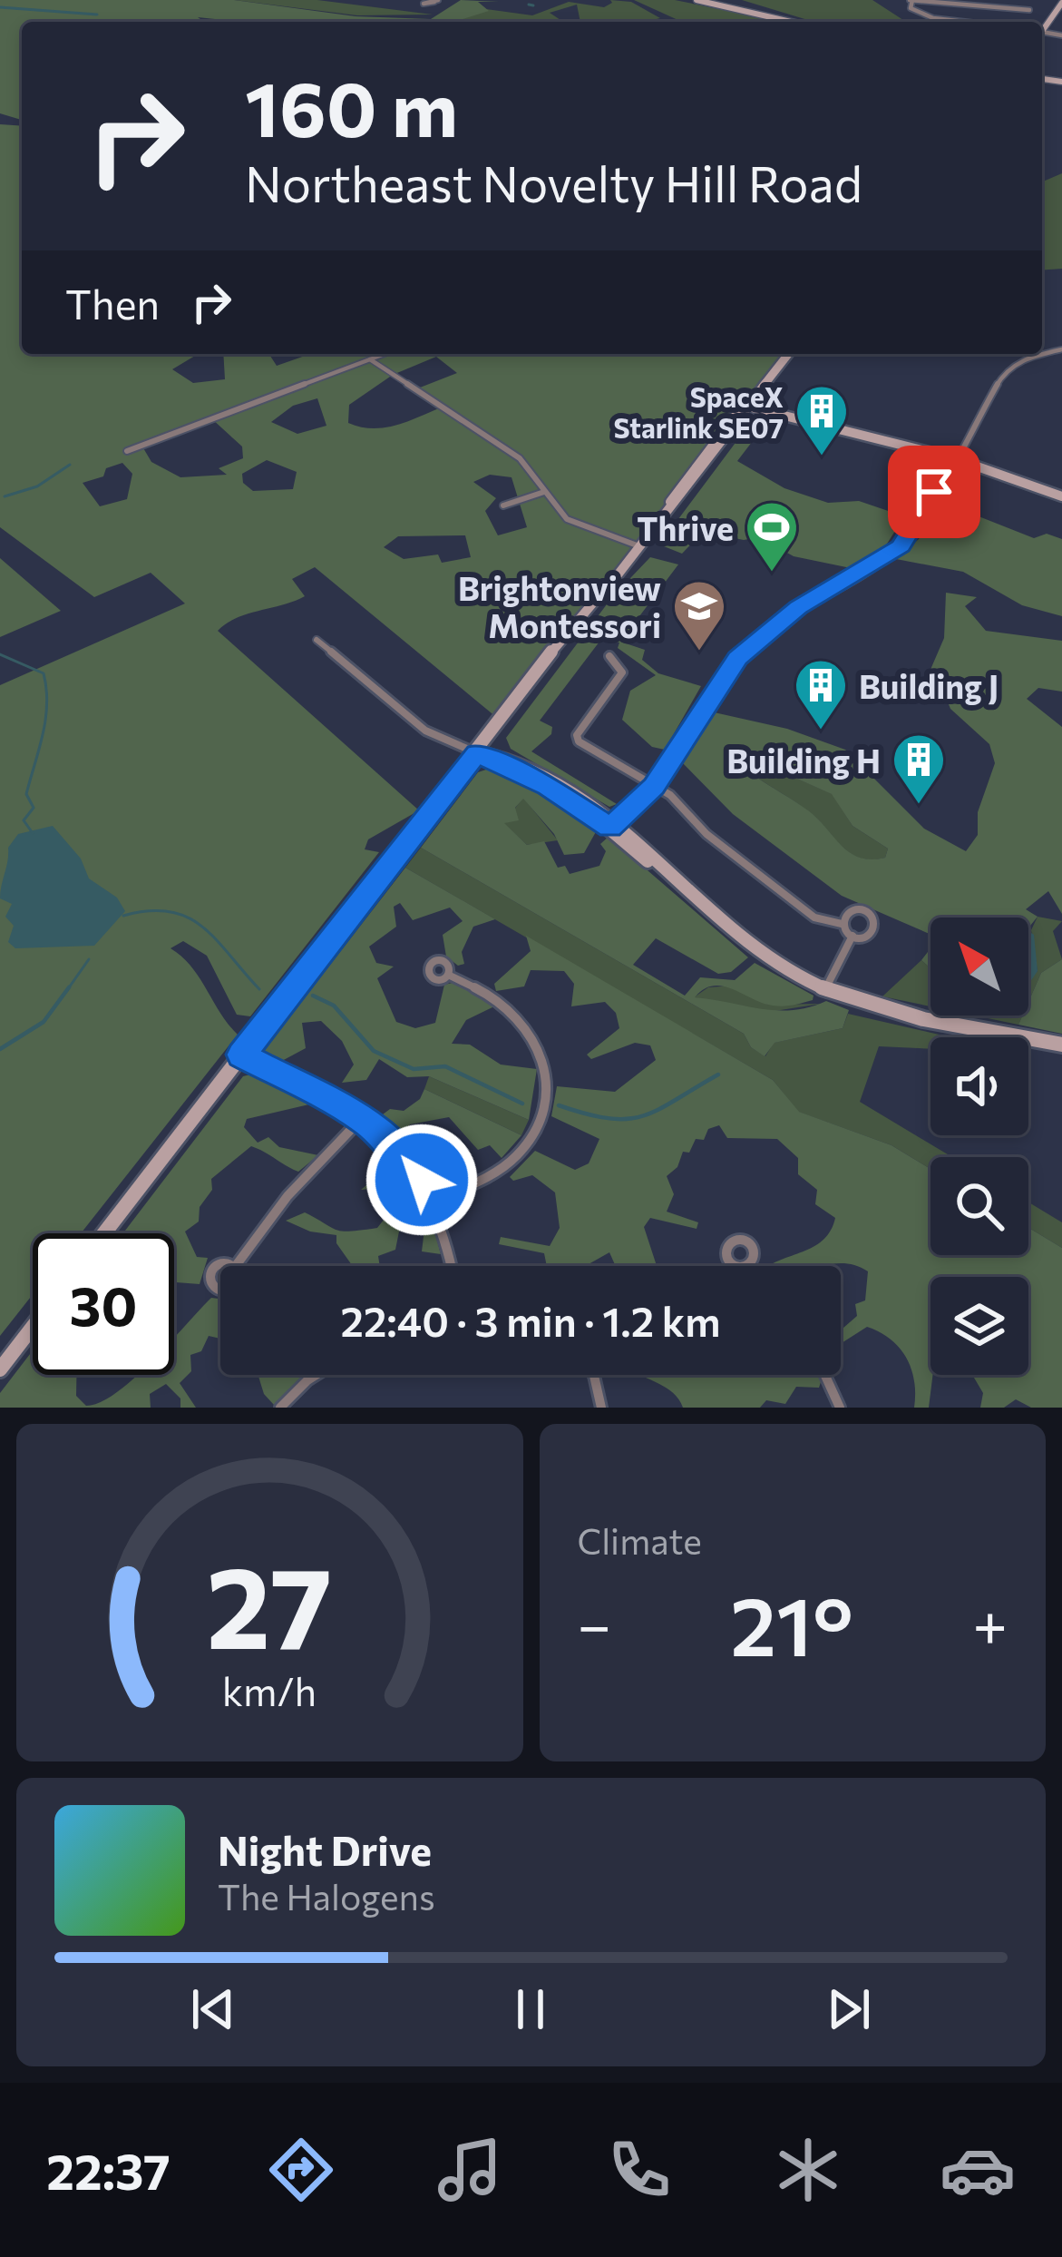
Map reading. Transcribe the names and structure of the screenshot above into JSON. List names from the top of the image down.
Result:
{
  "places": {
    "building": ["SpaceX Starlink SE07", "Building J", "Building H"],
    "sports": ["Thrive"],
    "school or university": ["Brightonview Montessori"]
  },
  "north": "top left",
  "page": {
    "turn": ["160 m", "Northeast Novelty Hill Road"],
    "then": "Then",
    "limit": "30",
    "trip": "22:40 · 3 min · 1.2 km",
    "tile": "Climate",
    "heat": ["−", "21°", "+"],
    "song": ["Night Drive", "The Halogens"],
    "tabs": "22:37",
    "gauge": ["27", "km/h"]
  }
}
